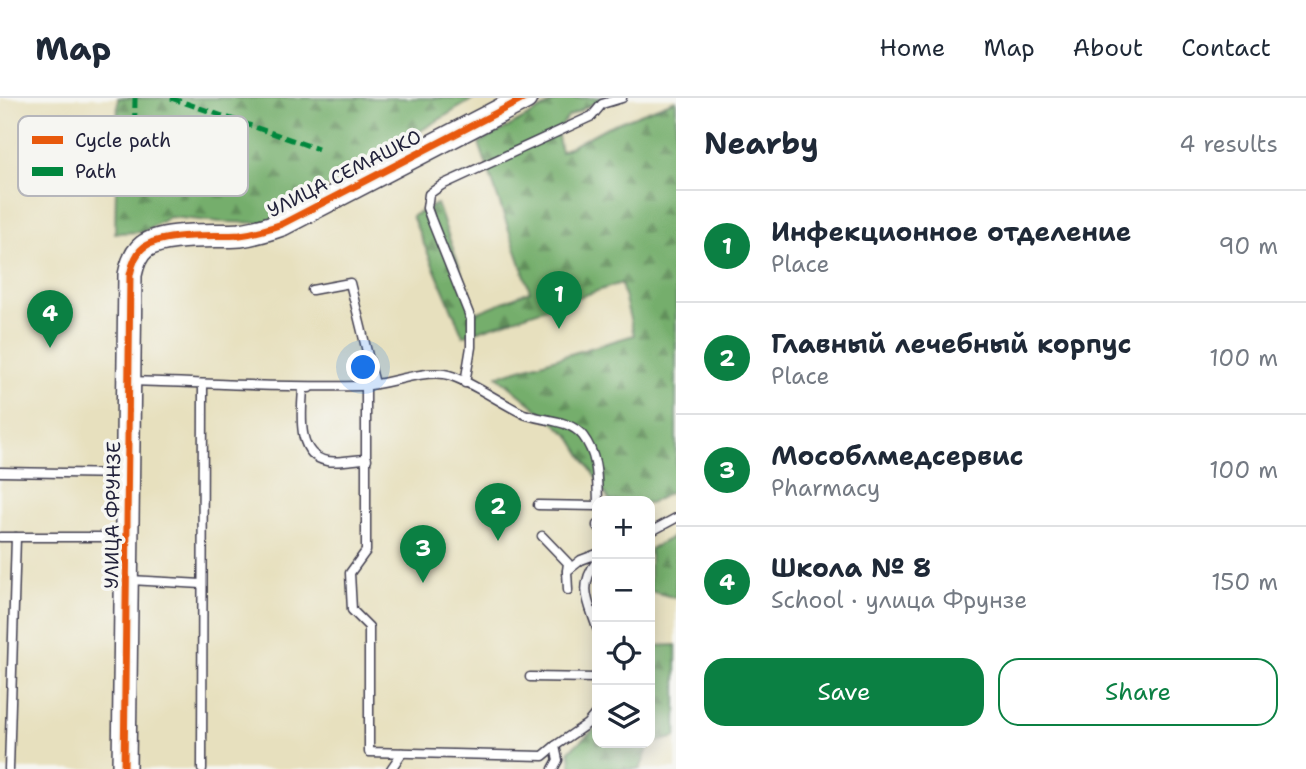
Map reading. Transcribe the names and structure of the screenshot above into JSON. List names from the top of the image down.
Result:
{
  "streets": {
    "street": ["УЛИЦА СЕМАШКО", "УЛИЦА ФРУНЗЕ"]
  },
  "crossings": [
    ["УЛИЦА СЕМАШКО", "УЛИЦА ФРУНЗЕ"]
  ],
  "legend": ["Cycle path", "Path"],
  "page": {
    "header": "Map",
    "nav": [
      "Home",
      "Map",
      "About",
      "Contact"
    ],
    "heading": ["Nearby", "4 results"],
    "list": [
      {
        "mark": "1",
        "name": "Инфекционное отделение",
        "note": "Place",
        "value": "90 m"
      },
      {
        "mark": "2",
        "name": "Главный лечебный корпус",
        "note": "Place",
        "value": "100 m"
      },
      {
        "mark": "3",
        "name": "Мособлмедсервис",
        "note": "Pharmacy",
        "value": "100 m"
      },
      {
        "mark": "4",
        "name": "Школа № 8",
        "note": "School · улица Фрунзе",
        "value": "150 m"
      }
    ],
    "pins": [
      "1",
      "4",
      "2",
      "3"
    ],
    "map_buttons": ["+", "−"],
    "buttons": ["Save", "Share"]
  }
}
